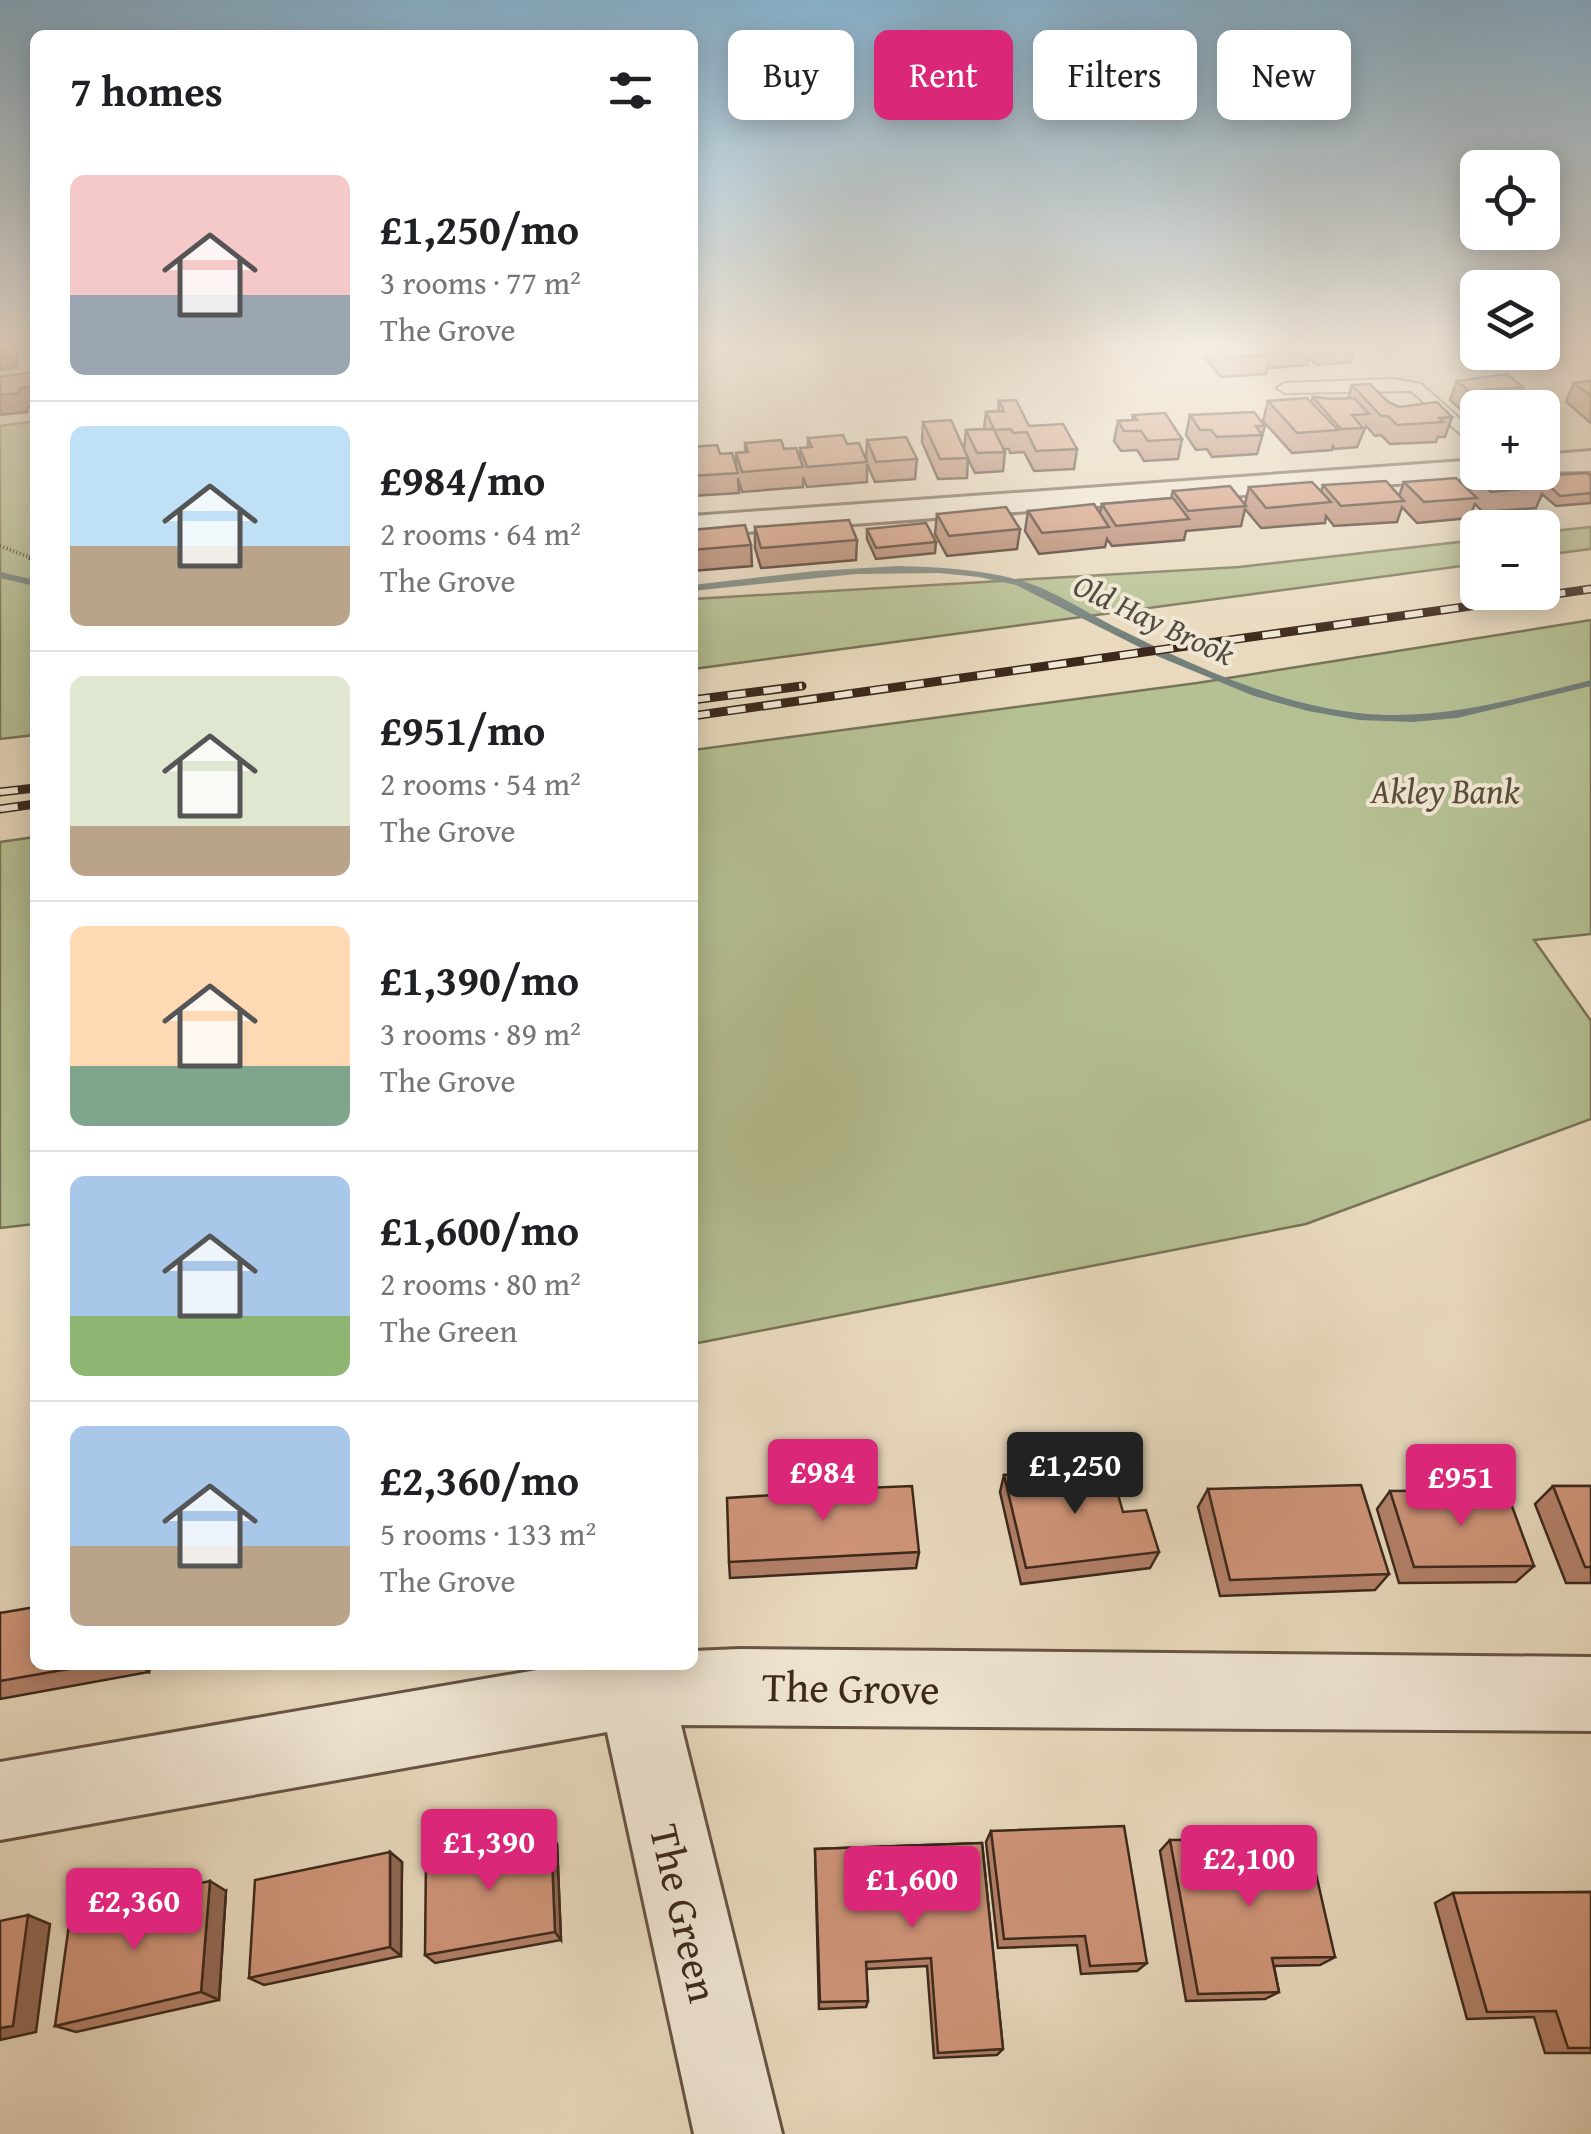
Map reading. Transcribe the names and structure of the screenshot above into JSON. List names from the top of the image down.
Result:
{
  "streets": {
    "street": ["The Grove", "The Green"]
  },
  "crossings": [
    ["The Grove", "The Green"]
  ],
  "water": ["Old Hay Brook"],
  "parks": ["Akley Bank"],
  "page": {
    "chip": [
      "Buy",
      "Rent",
      "Filters",
      "New"
    ],
    "heading": "7 homes",
    "map_buttons": ["+", "−"],
    "list": [
      {
        "name": "£1,250/mo",
        "note": "3 rooms · 77 m² · The Grove"
      },
      {
        "name": "£984/mo",
        "note": "2 rooms · 64 m² · The Grove"
      },
      {
        "name": "£951/mo",
        "note": "2 rooms · 54 m² · The Grove"
      },
      {
        "name": "£1,390/mo",
        "note": "3 rooms · 89 m² · The Grove"
      },
      {
        "name": "£1,600/mo",
        "note": "2 rooms · 80 m² · The Green"
      },
      {
        "name": "£2,360/mo",
        "note": "5 rooms · 133 m² · The Grove"
      }
    ],
    "price": [
      "£1,250",
      "£984",
      "£951",
      "£1,390",
      "£2,100",
      "£1,600",
      "£2,360"
    ]
  }
}
